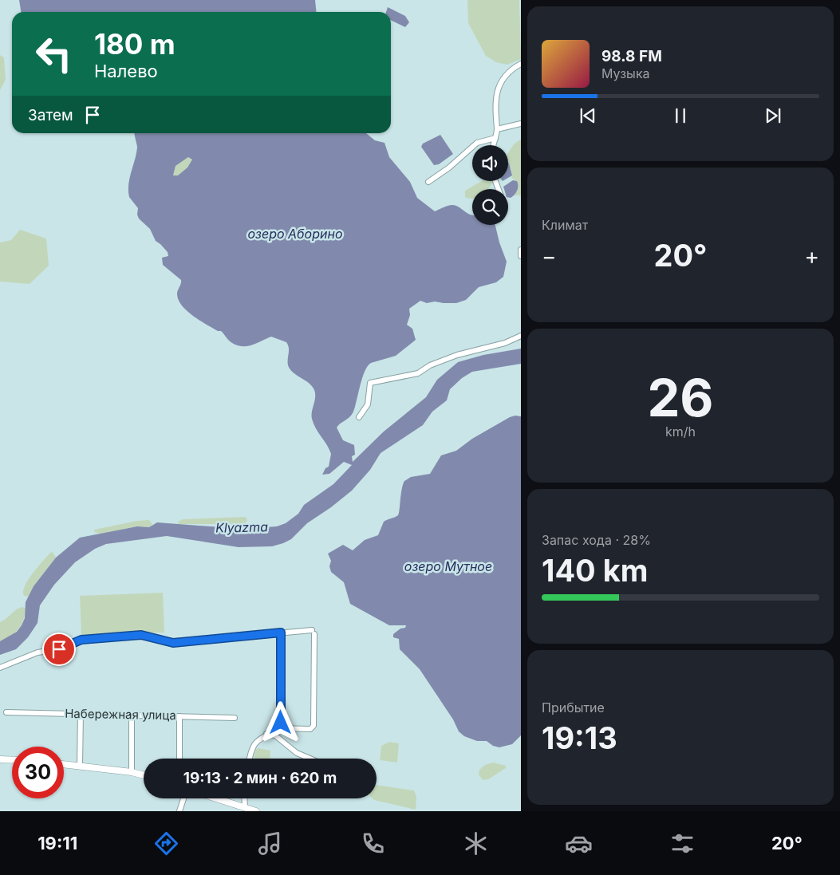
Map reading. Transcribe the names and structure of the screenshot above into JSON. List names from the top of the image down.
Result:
{
  "streets": {
    "street": ["Набережная улица"]
  },
  "water": ["озеро Аборино", "Klyazma", "озеро Мутное"],
  "page": {
    "turn": ["180 m", "Налево"],
    "song": ["98.8 FM", "Музыка"],
    "then": "Затем",
    "tile": [
      "Климат",
      ["26", "km/h"],
      ["Запас хода · 28%", "140 km"],
      ["Прибытие", "19:13"]
    ],
    "heat": ["−", "20°", "+"],
    "limit": "30",
    "trip": "19:13 · 2 мин · 620 m",
    "tabs": ["19:11", "20°"]
  }
}
